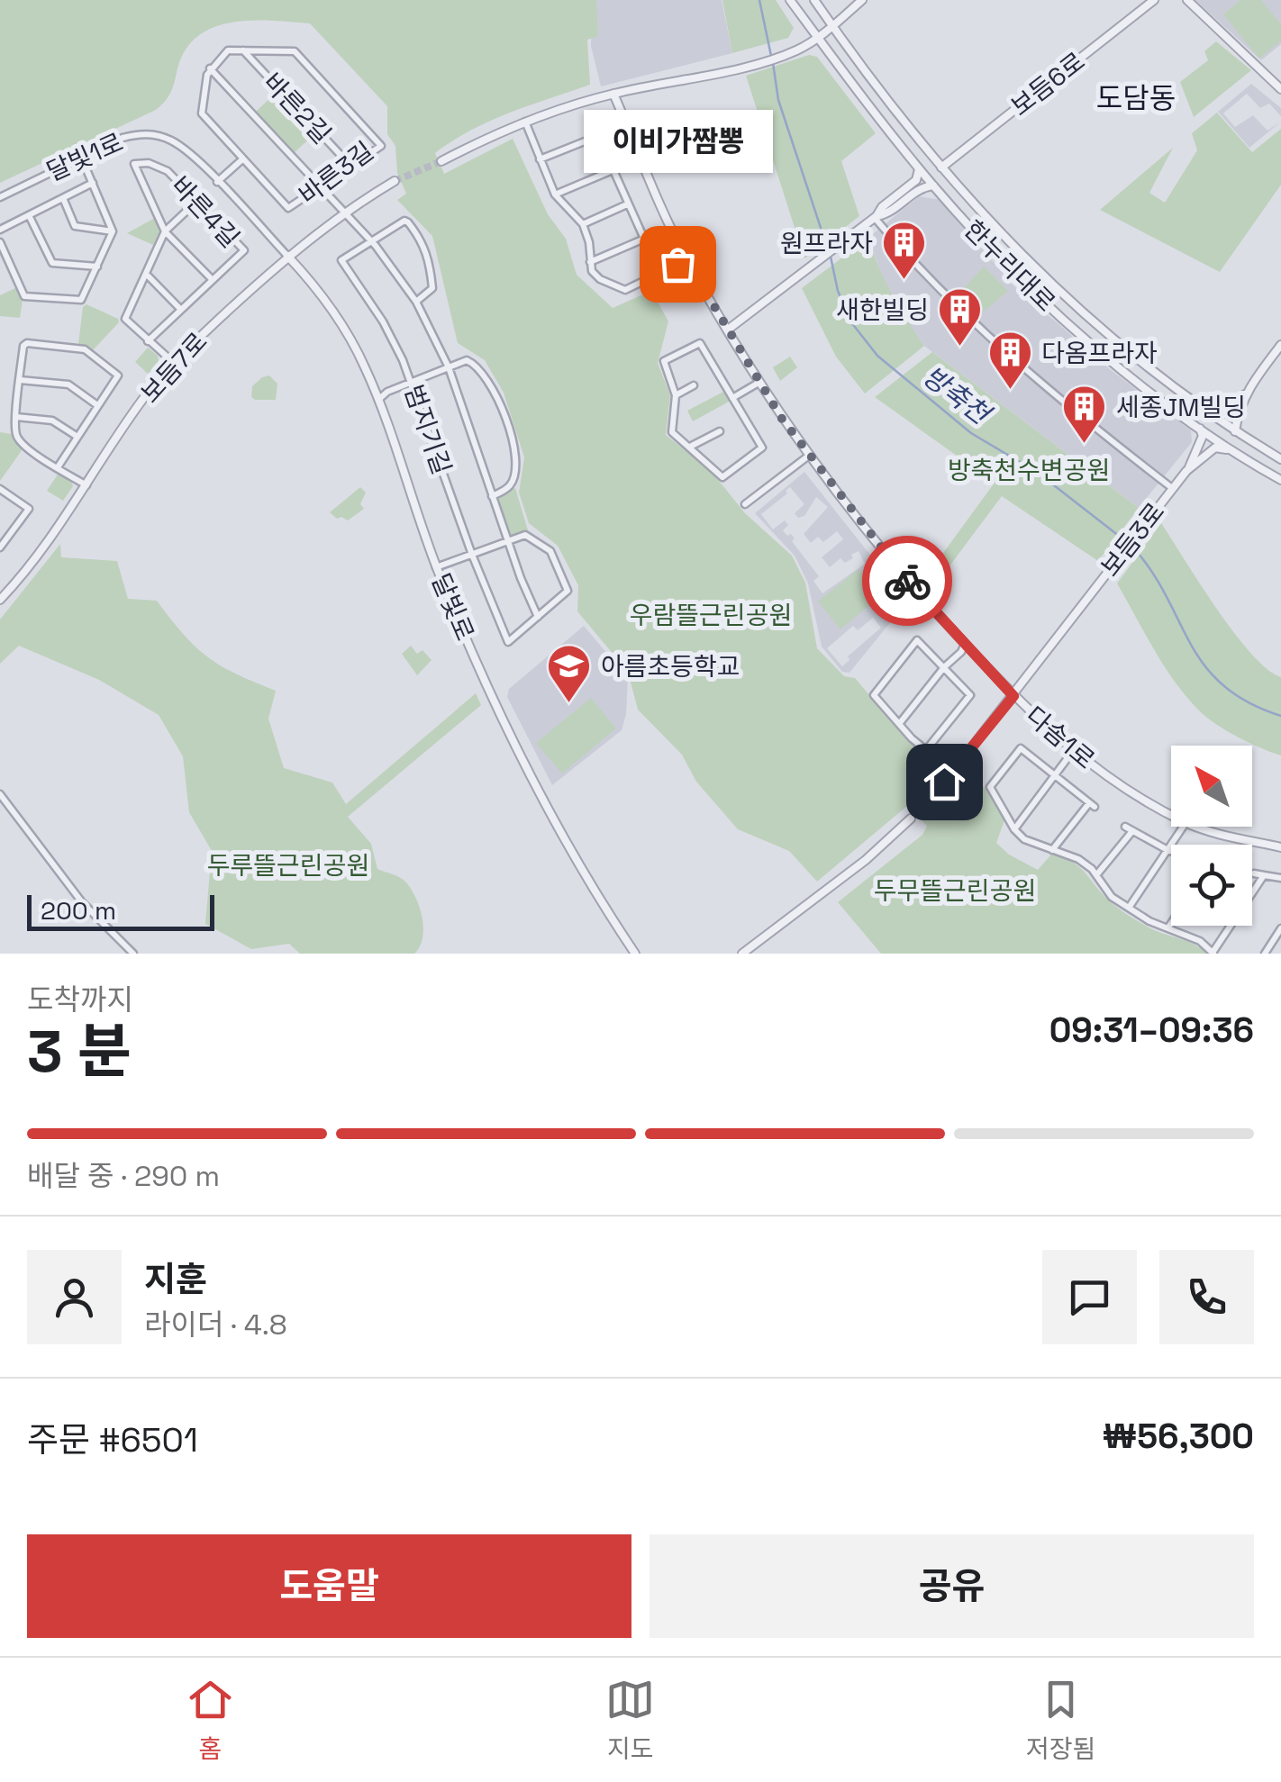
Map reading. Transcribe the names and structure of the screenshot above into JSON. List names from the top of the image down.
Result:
{
  "streets": {
    "street": [
      "보듬6로",
      "바른2길",
      "달빛1로",
      "바른3길",
      "바른4길",
      "한누리대로",
      "보듬7로",
      "범지기길",
      "보듬3로",
      "달빛로",
      "다솜1로"
    ]
  },
  "crossings": [
    ["보듬6로", "한누리대로"],
    ["바른2길", "바른3길"],
    ["달빛1로", "보듬7로"],
    ["달빛1로", "달빛로"],
    ["바른3길", "범지기길"],
    ["바른4길", "보듬7로"],
    ["보듬7로", "범지기길"],
    ["보듬7로", "달빛로"],
    ["보듬3로", "다솜1로"]
  ],
  "districts": ["도담동"],
  "water": ["방축천"],
  "parks": [
    "방축천수변공원",
    "우람뜰근린공원",
    "두루뜰근린공원",
    "두무뜰근린공원"
  ],
  "places": {
    "other": ["이비가짬뽕"],
    "building": [
      "원프라자",
      "새한빌딩",
      "다옴프라자",
      "세종JM빌딩"
    ],
    "school or university": ["아름초등학교"]
  },
  "scale_bar": "200 m",
  "north": "top left",
  "page": {
    "bubble": "이비가짬뽕",
    "scale": "200 m",
    "heading": ["3 분", "도착까지", "09:31–09:36"],
    "panel": [
      "지훈",
      "라이더 · 4.8",
      "주문 #6501",
      "₩56,300"
    ],
    "bar": "배달 중 · 290 m",
    "buttons": ["도움말", "공유"],
    "tabs": ["홈", "지도", "저장됨"]
  }
}
